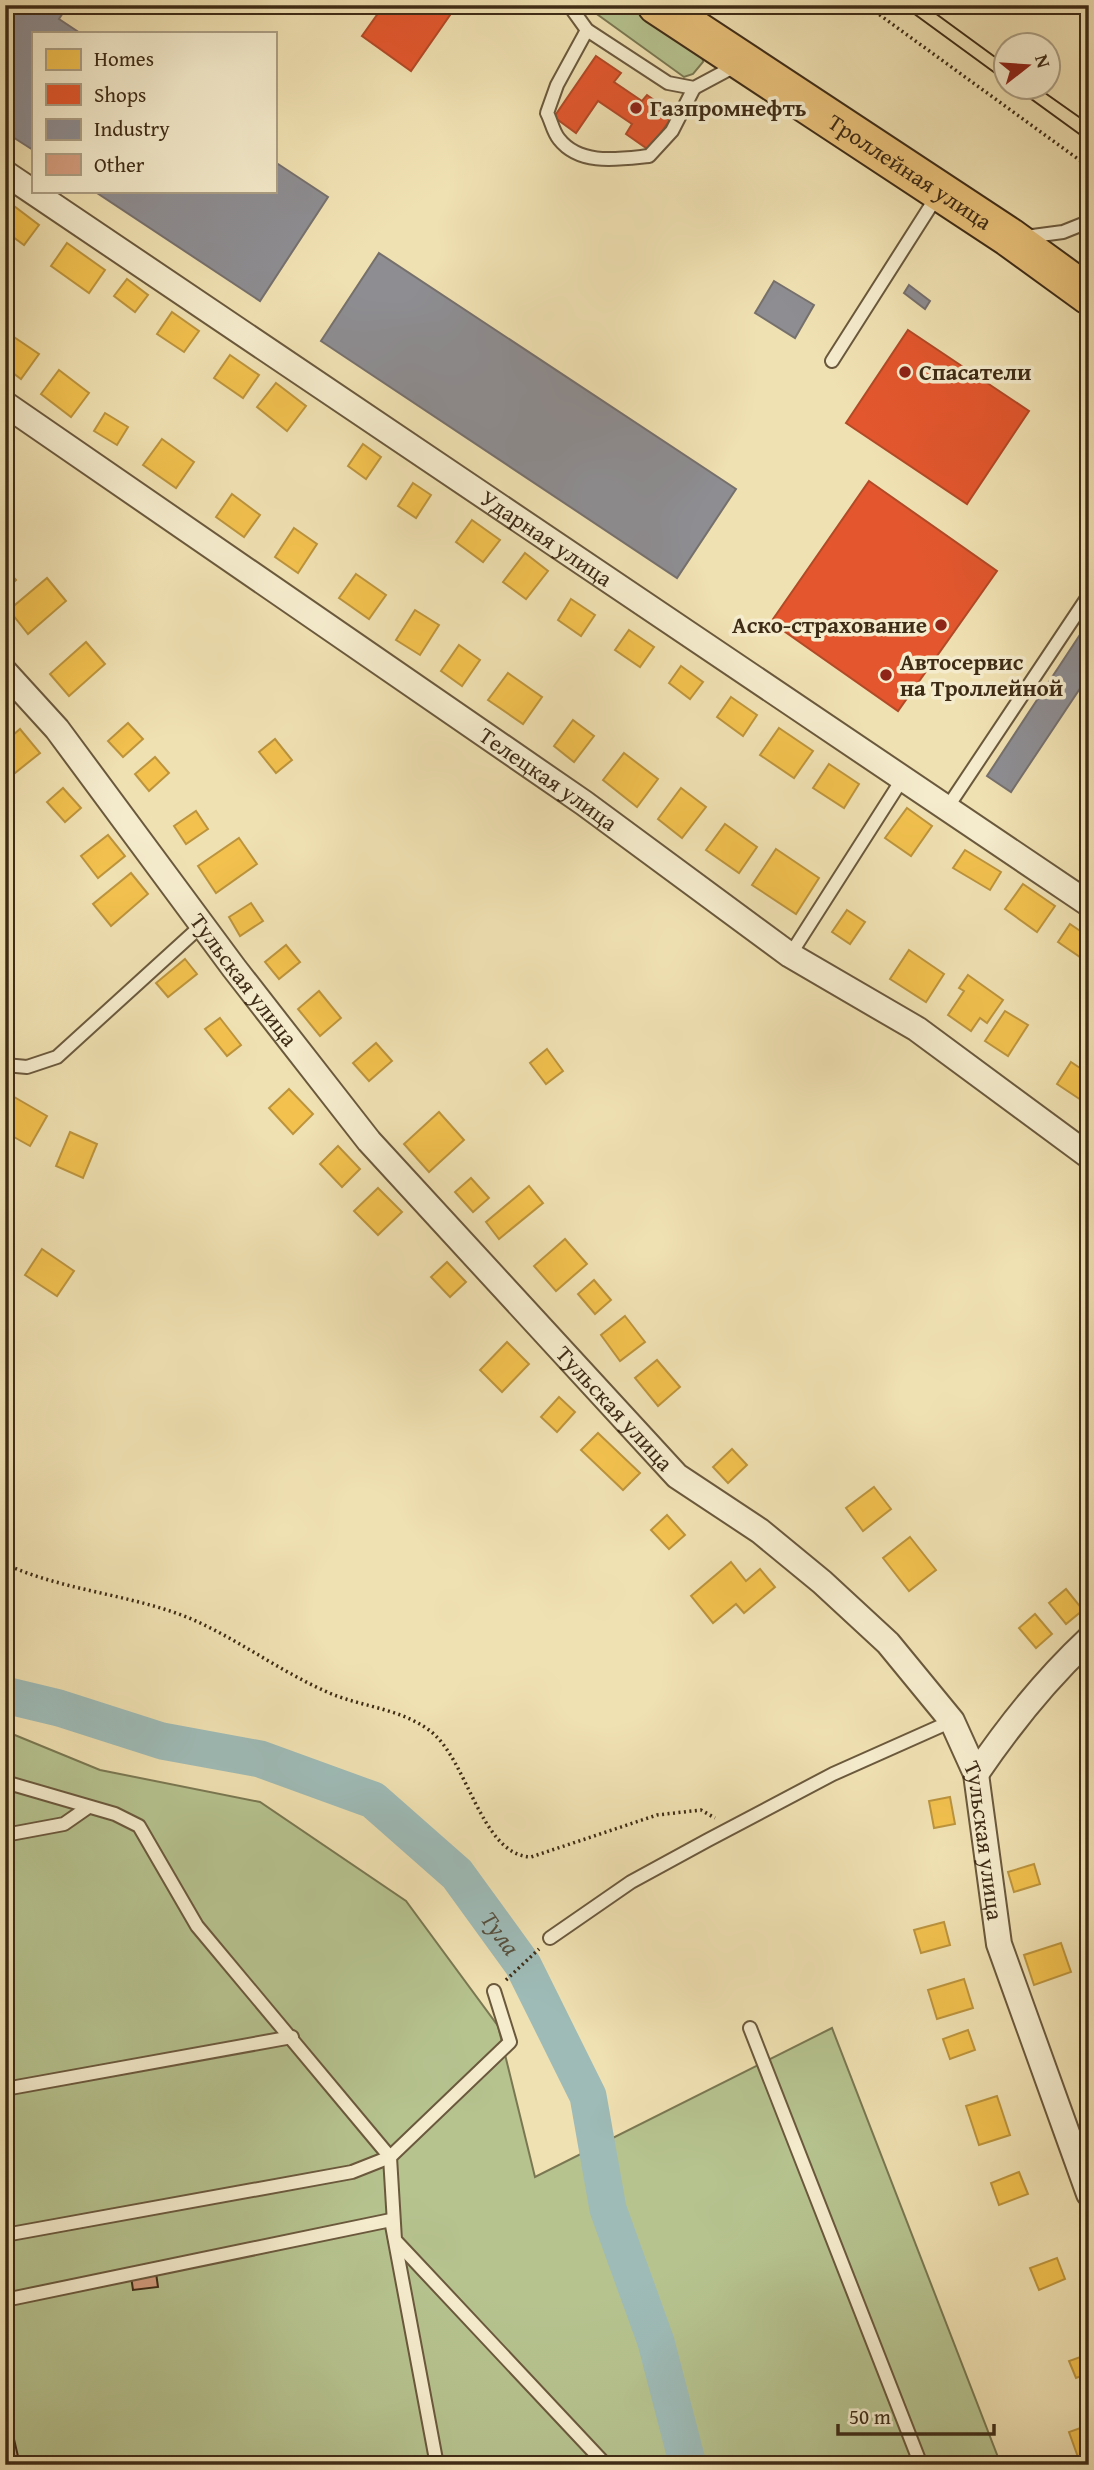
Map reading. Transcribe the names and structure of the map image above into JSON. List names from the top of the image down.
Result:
{
  "streets": {
    "main road": ["Троллейная улица"],
    "street": ["Ударная улица", "Телецкая улица", "Тульская улица"]
  },
  "water": ["Тула"],
  "places": [
    "Газпромнефть",
    "Спасатели",
    "Аско-страхование",
    "Автосервис на Троллейной"
  ],
  "legend": [
    "Homes",
    "Shops",
    "Industry",
    "Other"
  ],
  "scale_bar": "50 m",
  "north": "right"
}
